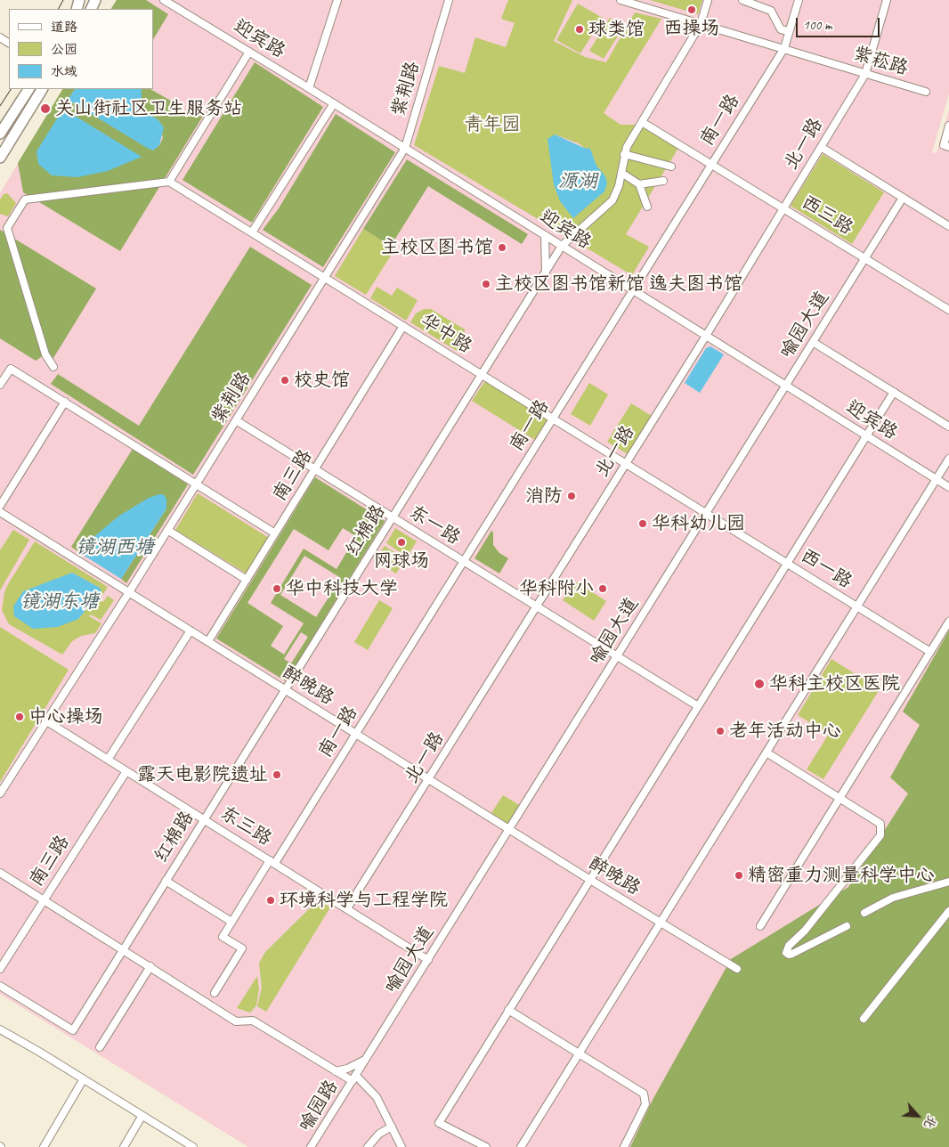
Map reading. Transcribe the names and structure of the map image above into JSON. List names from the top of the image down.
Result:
{
  "streets": {
    "street": [
      "迎宾路",
      "紫菘路",
      "紫荆路",
      "南一路",
      "北一路",
      "西三路",
      "喻园大道",
      "华中路",
      "南三路",
      "东一路",
      "红棉路",
      "西一路",
      "醉晚路",
      "东三路",
      "喻园路"
    ]
  },
  "crossings": [
    ["迎宾路", "紫荆路"],
    ["迎宾路", "南一路"],
    ["迎宾路", "北一路"],
    ["迎宾路", "喻园大道"],
    ["迎宾路", "红棉路"],
    ["紫菘路", "南一路"],
    ["紫菘路", "北一路"],
    ["紫菘路", "红棉路"],
    ["紫荆路", "华中路"],
    ["紫荆路", "东一路"],
    ["紫荆路", "醉晚路"],
    ["紫荆路", "东三路"],
    ["南一路", "西三路"],
    ["南一路", "华中路"],
    ["南一路", "东一路"],
    ["南一路", "醉晚路"],
    ["南一路", "东三路"],
    ["北一路", "西三路"],
    ["北一路", "华中路"],
    ["北一路", "东一路"],
    ["北一路", "醉晚路"],
    ["北一路", "东三路"],
    ["西三路", "喻园大道"],
    ["西三路", "红棉路"],
    ["喻园大道", "华中路"],
    ["喻园大道", "东一路"],
    ["喻园大道", "西一路"],
    ["喻园大道", "醉晚路"],
    ["喻园大道", "东三路"],
    ["喻园大道", "喻园路"],
    ["华中路", "南三路"],
    ["华中路", "红棉路"],
    ["华中路", "西一路"],
    ["南三路", "东一路"],
    ["南三路", "醉晚路"],
    ["南三路", "东三路"],
    ["东一路", "红棉路"],
    ["红棉路", "醉晚路"],
    ["红棉路", "东三路"]
  ],
  "water": ["源湖", "镜湖西塘", "镜湖东塘"],
  "parks": ["青年园"],
  "places": [
    "西操场",
    "球类馆",
    "关山街社区卫生服务站",
    "主校区图书馆",
    "主校区图书馆新馆 逸夫图书馆",
    "校史馆",
    "消防",
    "华科幼儿园",
    "网球场",
    "华中科技大学",
    "华科附小",
    "华科主校区医院",
    "中心操场",
    "老年活动中心",
    "露天电影院遗址",
    "精密重力测量科学中心",
    "环境科学与工程学院"
  ],
  "legend": ["道路", "公园", "水域"],
  "scale_bar": "100 m",
  "north": "bottom right"
}
